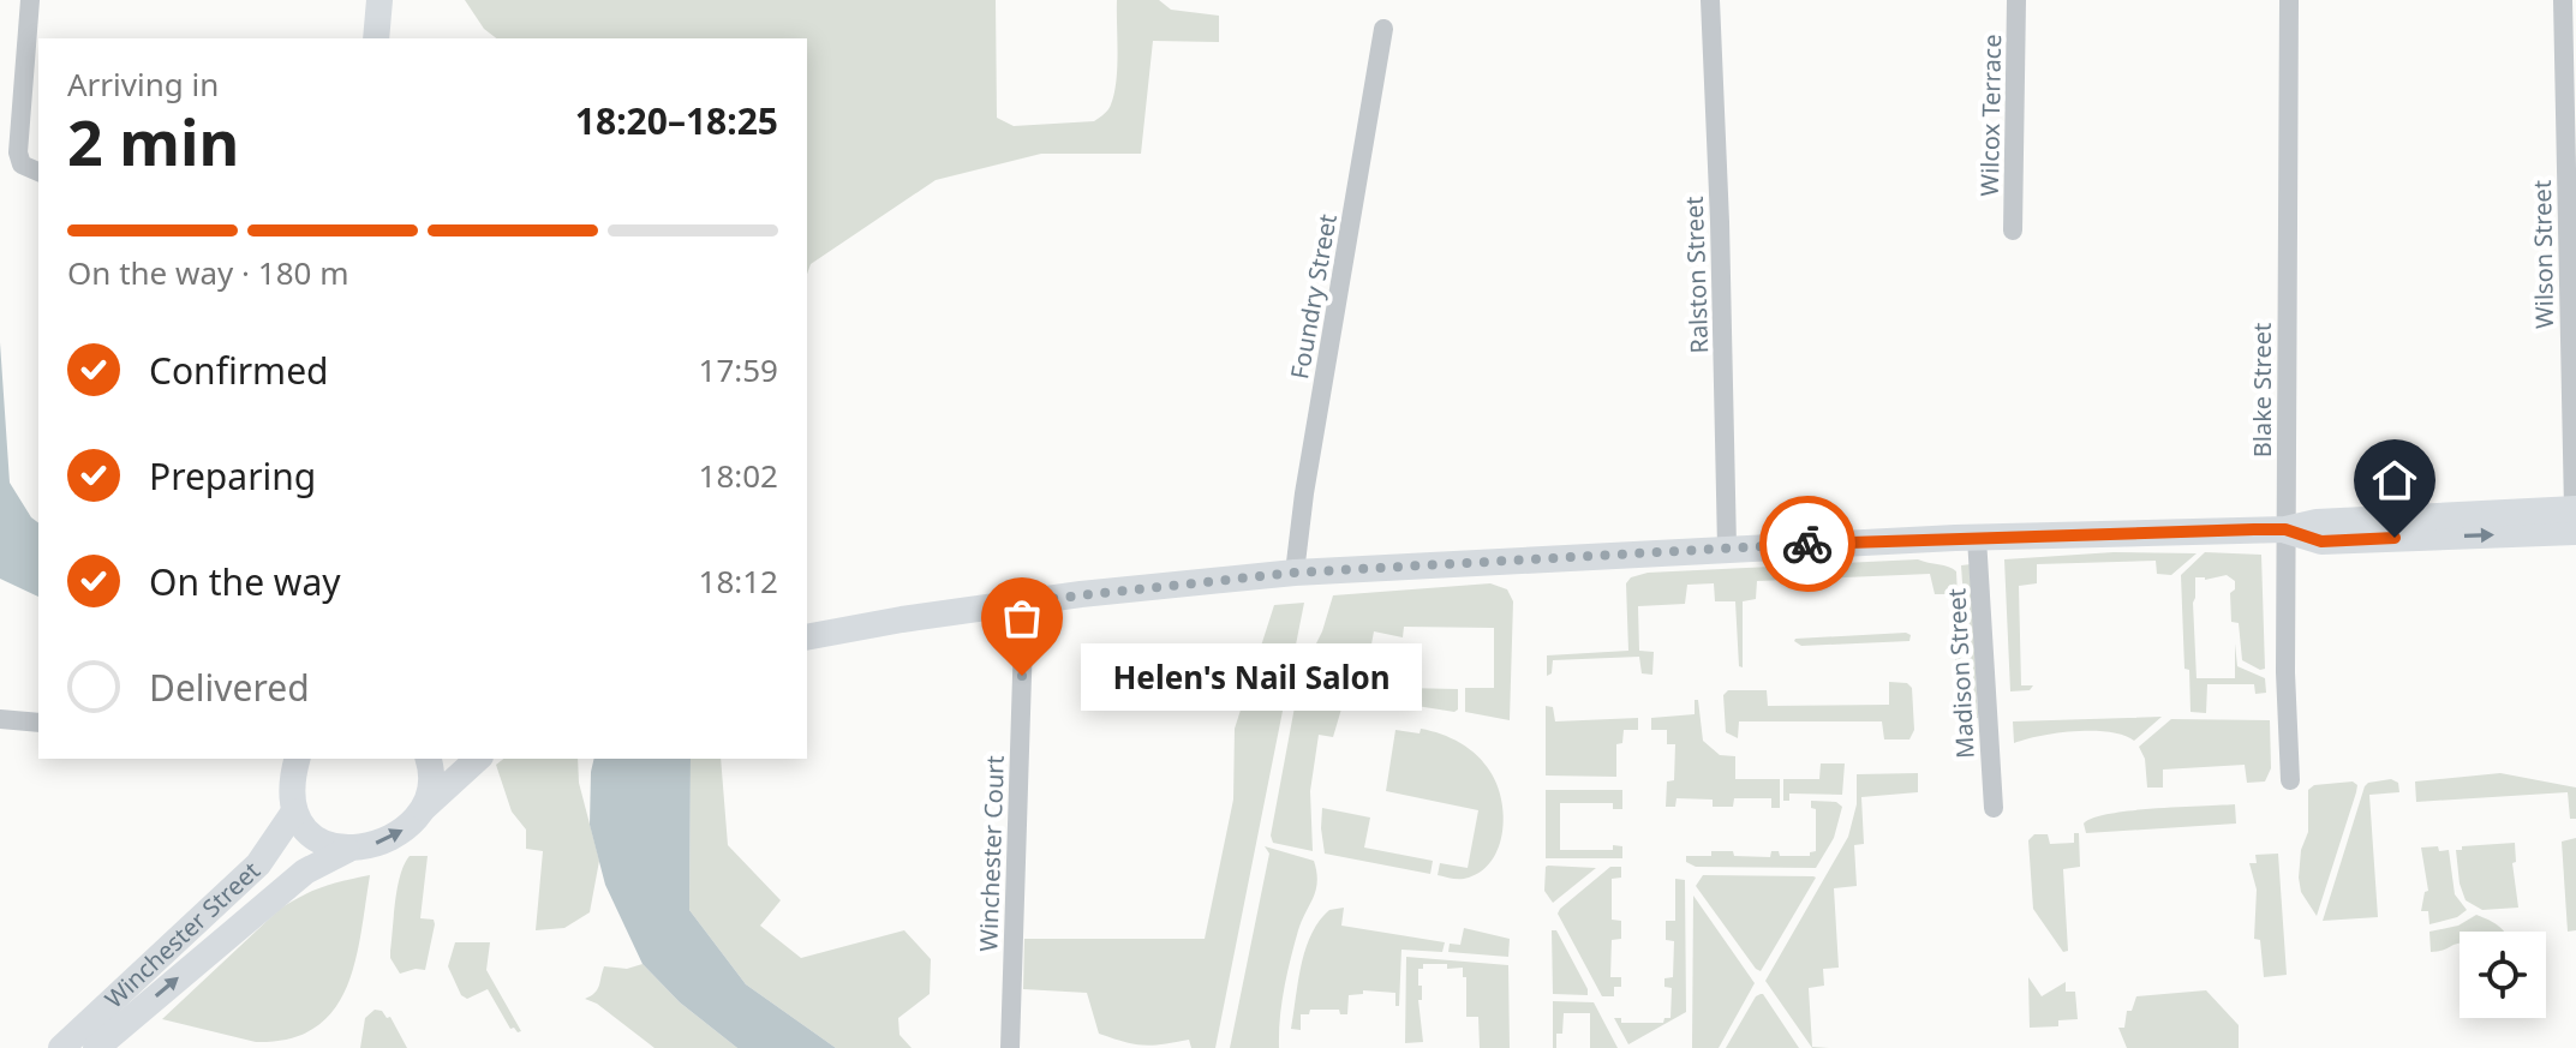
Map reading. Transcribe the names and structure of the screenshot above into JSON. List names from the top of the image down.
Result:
{
  "streets": {
    "street": [
      "Wilcox Terrace",
      "Wilson Street",
      "Ralston Street",
      "Foundry Street",
      "Blake Street",
      "Madison Street",
      "Winchester Court",
      "Winchester Street"
    ]
  },
  "places": ["Helen's Nail Salon"],
  "page": {
    "heading": ["2 min", "Arriving in", "18:20–18:25"],
    "bar": "On the way · 180 m",
    "list": [
      ["Confirmed", "17:59"],
      ["Preparing", "18:02"],
      ["On the way", "18:12"],
      "Delivered"
    ],
    "bubble": "Helen's Nail Salon"
  }
}
